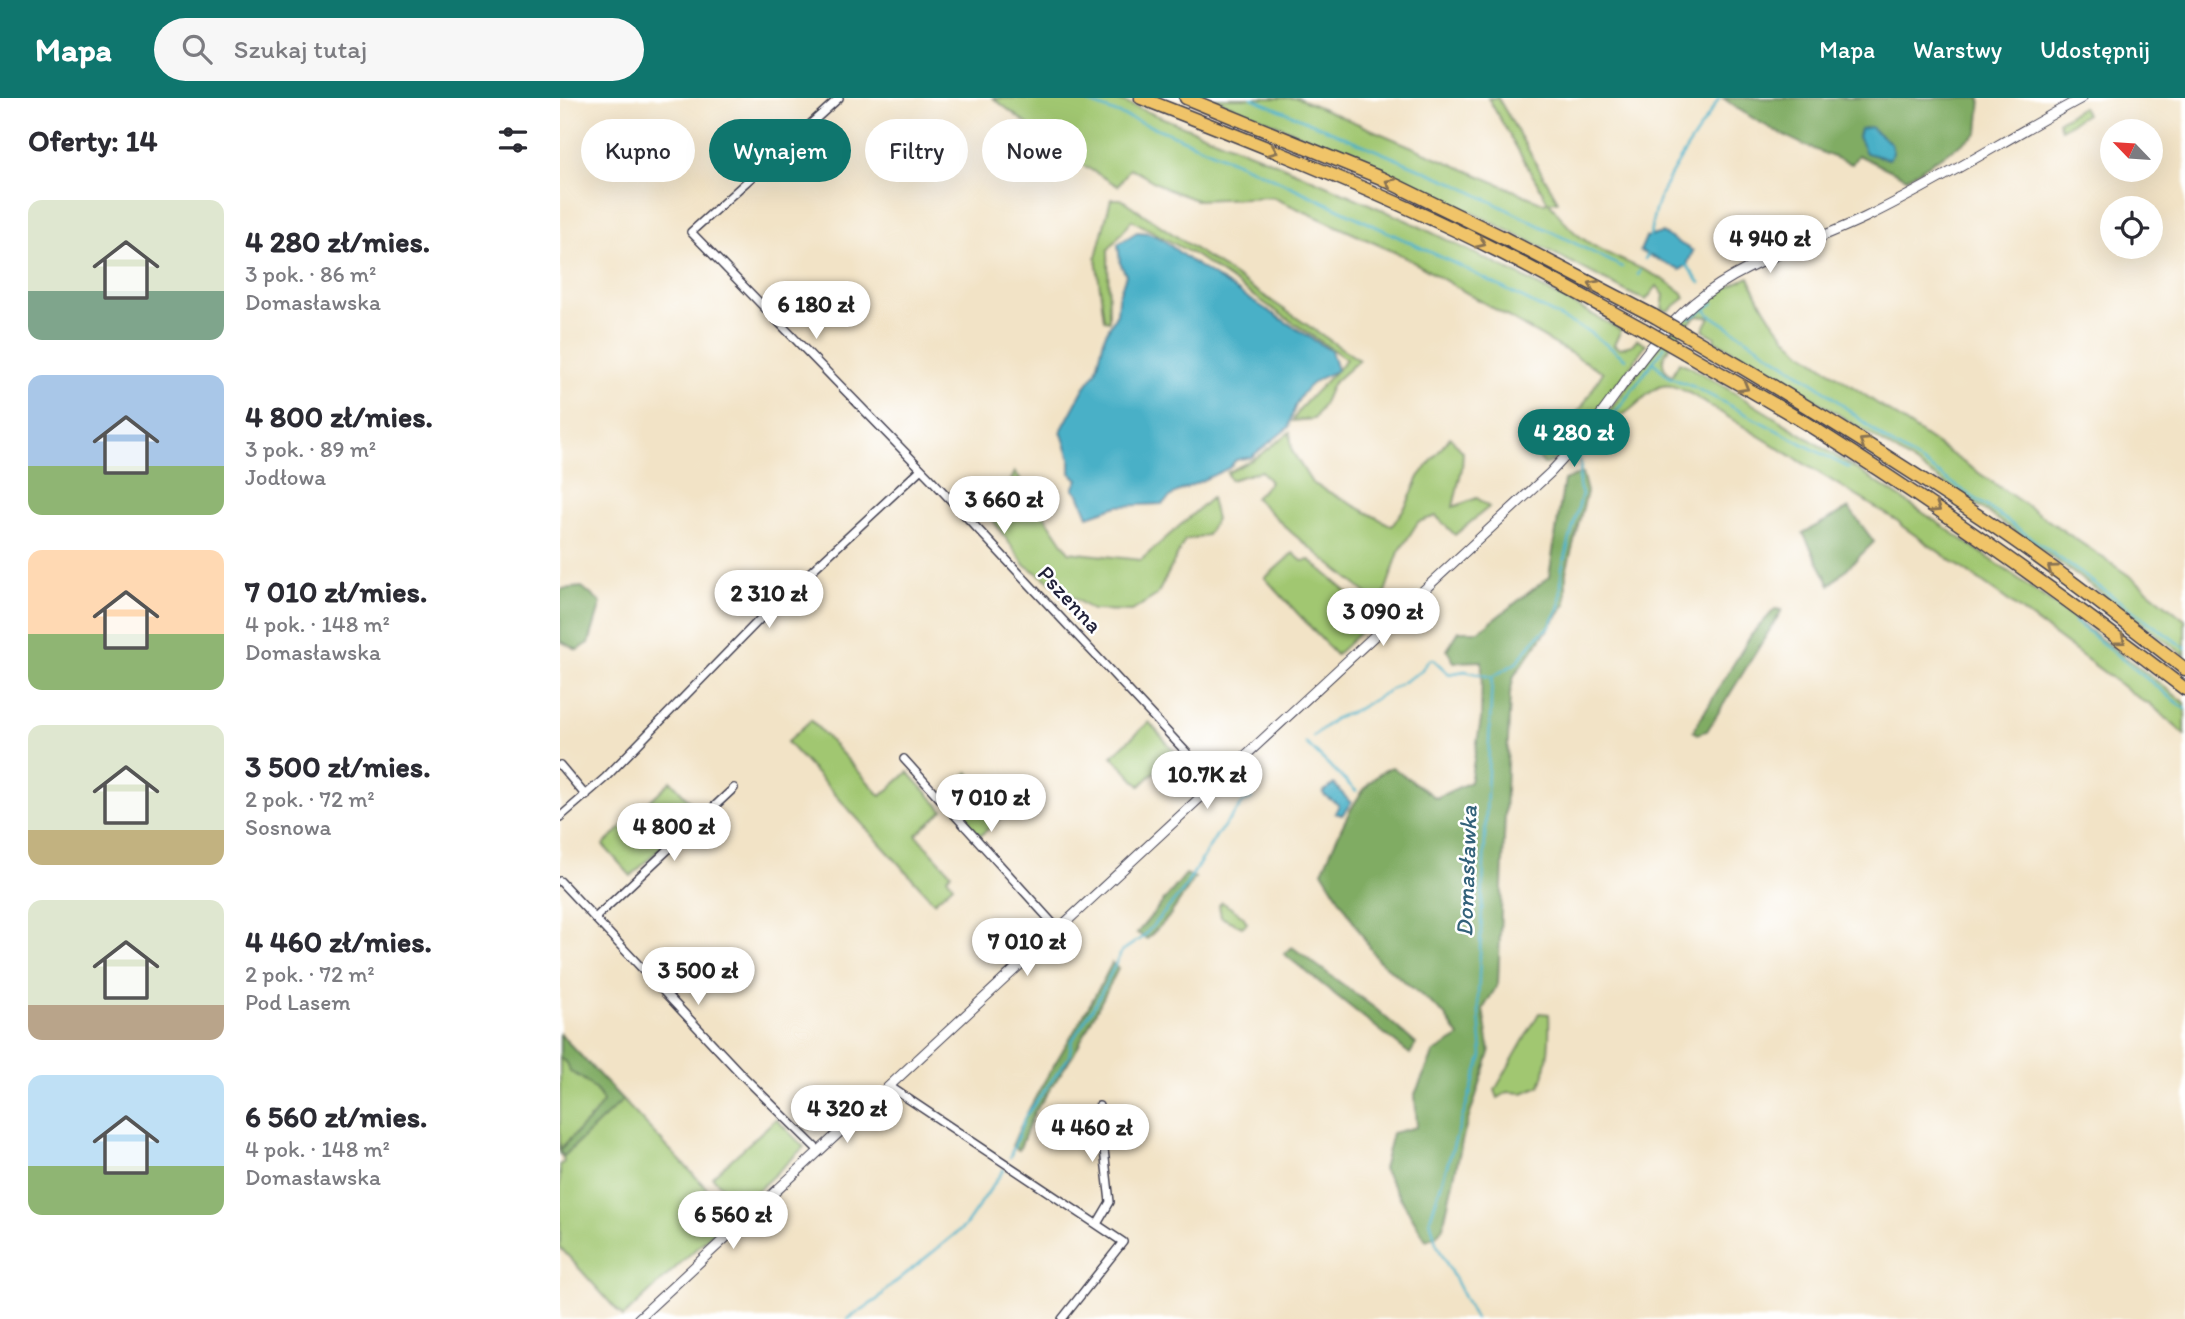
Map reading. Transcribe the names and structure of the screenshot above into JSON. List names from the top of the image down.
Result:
{
  "streets": {
    "street": ["Pszenna"]
  },
  "water": ["Domasławka"],
  "north": "top left",
  "page": {
    "header": "Mapa",
    "search": "Szukaj tutaj",
    "nav": ["Mapa", "Warstwy", "Udostępnij"],
    "heading": "Oferty: 14",
    "chip": [
      "Kupno",
      "Wynajem",
      "Filtry",
      "Nowe"
    ],
    "list": [
      {
        "name": "4 280 zł/mies.",
        "note": "3 pok. · 86 m² · Domasławska"
      },
      {
        "name": "4 800 zł/mies.",
        "note": "3 pok. · 89 m² · Jodłowa"
      },
      {
        "name": "7 010 zł/mies.",
        "note": "4 pok. · 148 m² · Domasławska"
      },
      {
        "name": "3 500 zł/mies.",
        "note": "2 pok. · 72 m² · Sosnowa"
      },
      {
        "name": "4 460 zł/mies.",
        "note": "2 pok. · 72 m² · Pod Lasem"
      },
      {
        "name": "6 560 zł/mies.",
        "note": "4 pok. · 148 m² · Domasławska"
      }
    ],
    "price": [
      "4 940 zł",
      "6 180 zł",
      "4 280 zł",
      "3 660 zł",
      "2 310 zł",
      "3 090 zł",
      "10.7K zł",
      "7 010 zł",
      "4 800 zł",
      "7 010 zł",
      "3 500 zł",
      "4 320 zł",
      "4 460 zł",
      "6 560 zł"
    ]
  }
}
